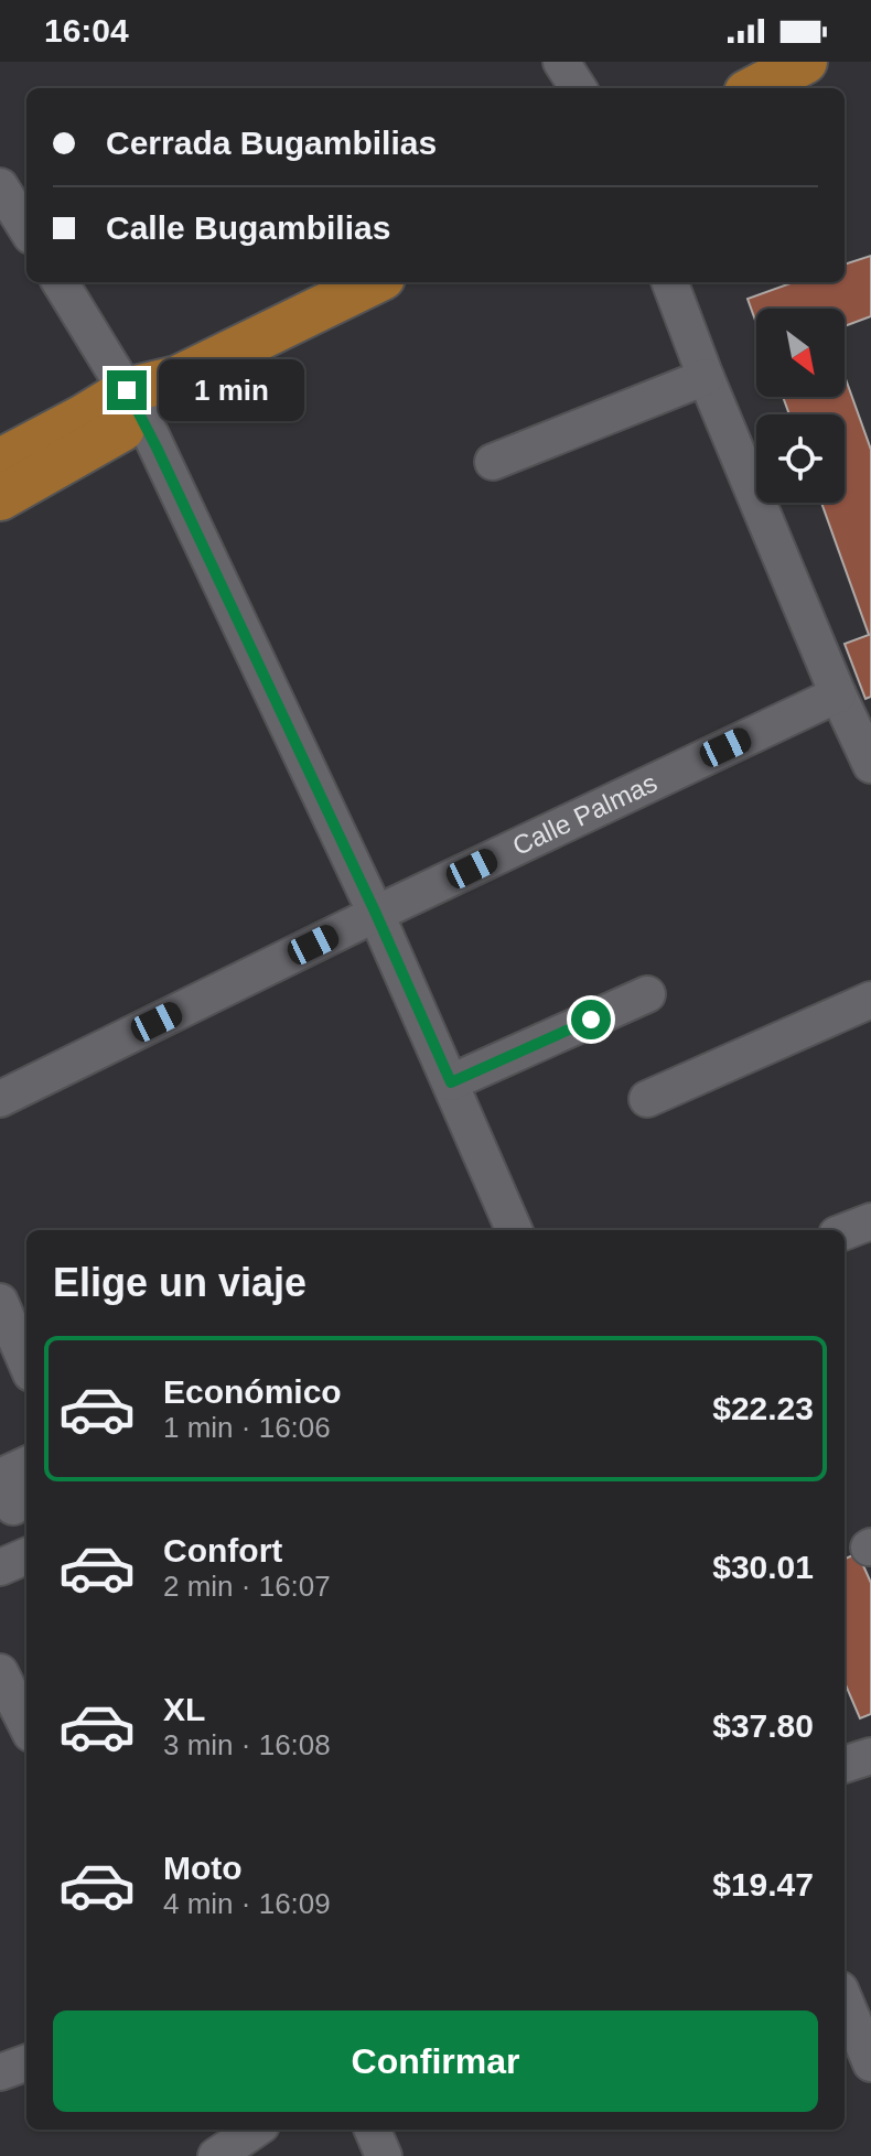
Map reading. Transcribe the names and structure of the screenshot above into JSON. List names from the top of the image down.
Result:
{
  "streets": {
    "street": ["Calle Palmas"]
  },
  "north": "bottom right",
  "page": {
    "status": "16:04",
    "banner": ["Cerrada Bugambilias", "Calle Bugambilias"],
    "bubble": "1 min",
    "heading": "Elige un viaje",
    "list": [
      {
        "name": "Económico",
        "note": "1 min · 16:06",
        "value": "$22.23"
      },
      {
        "name": "Confort",
        "note": "2 min · 16:07",
        "value": "$30.01"
      },
      {
        "name": "XL",
        "note": "3 min · 16:08",
        "value": "$37.80"
      },
      {
        "name": "Moto",
        "note": "4 min · 16:09",
        "value": "$19.47"
      }
    ],
    "buttons": "Confirmar"
  }
}
